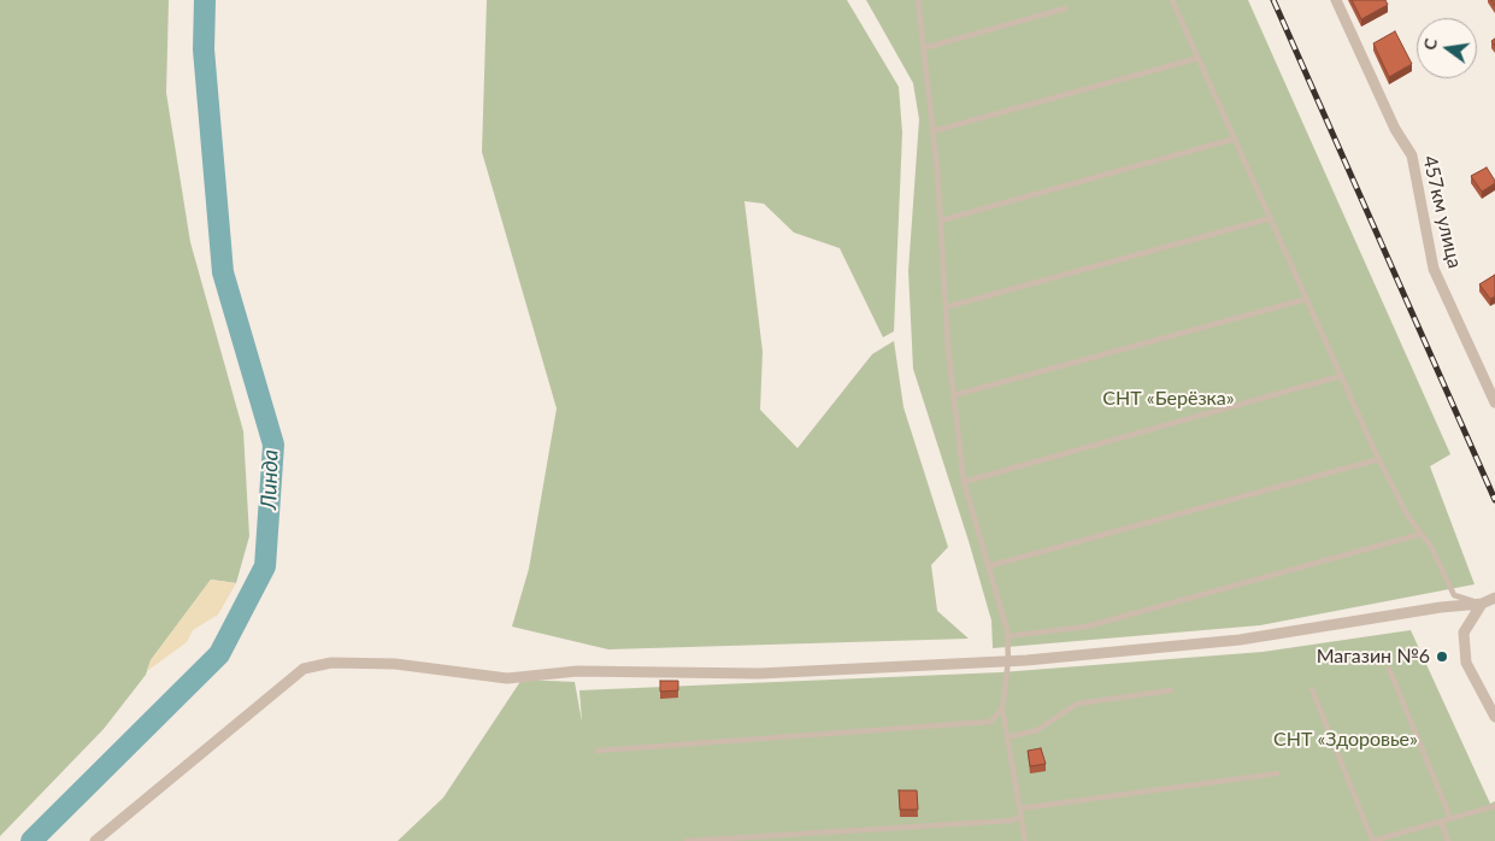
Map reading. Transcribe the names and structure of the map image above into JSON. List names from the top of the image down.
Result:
{
  "streets": {
    "street": ["457км улица"]
  },
  "water": ["Линда"],
  "parks": ["СНТ «Берёзка»", "СНТ «Здоровье»"],
  "places": ["Магазин №6"],
  "north": "left"
}
